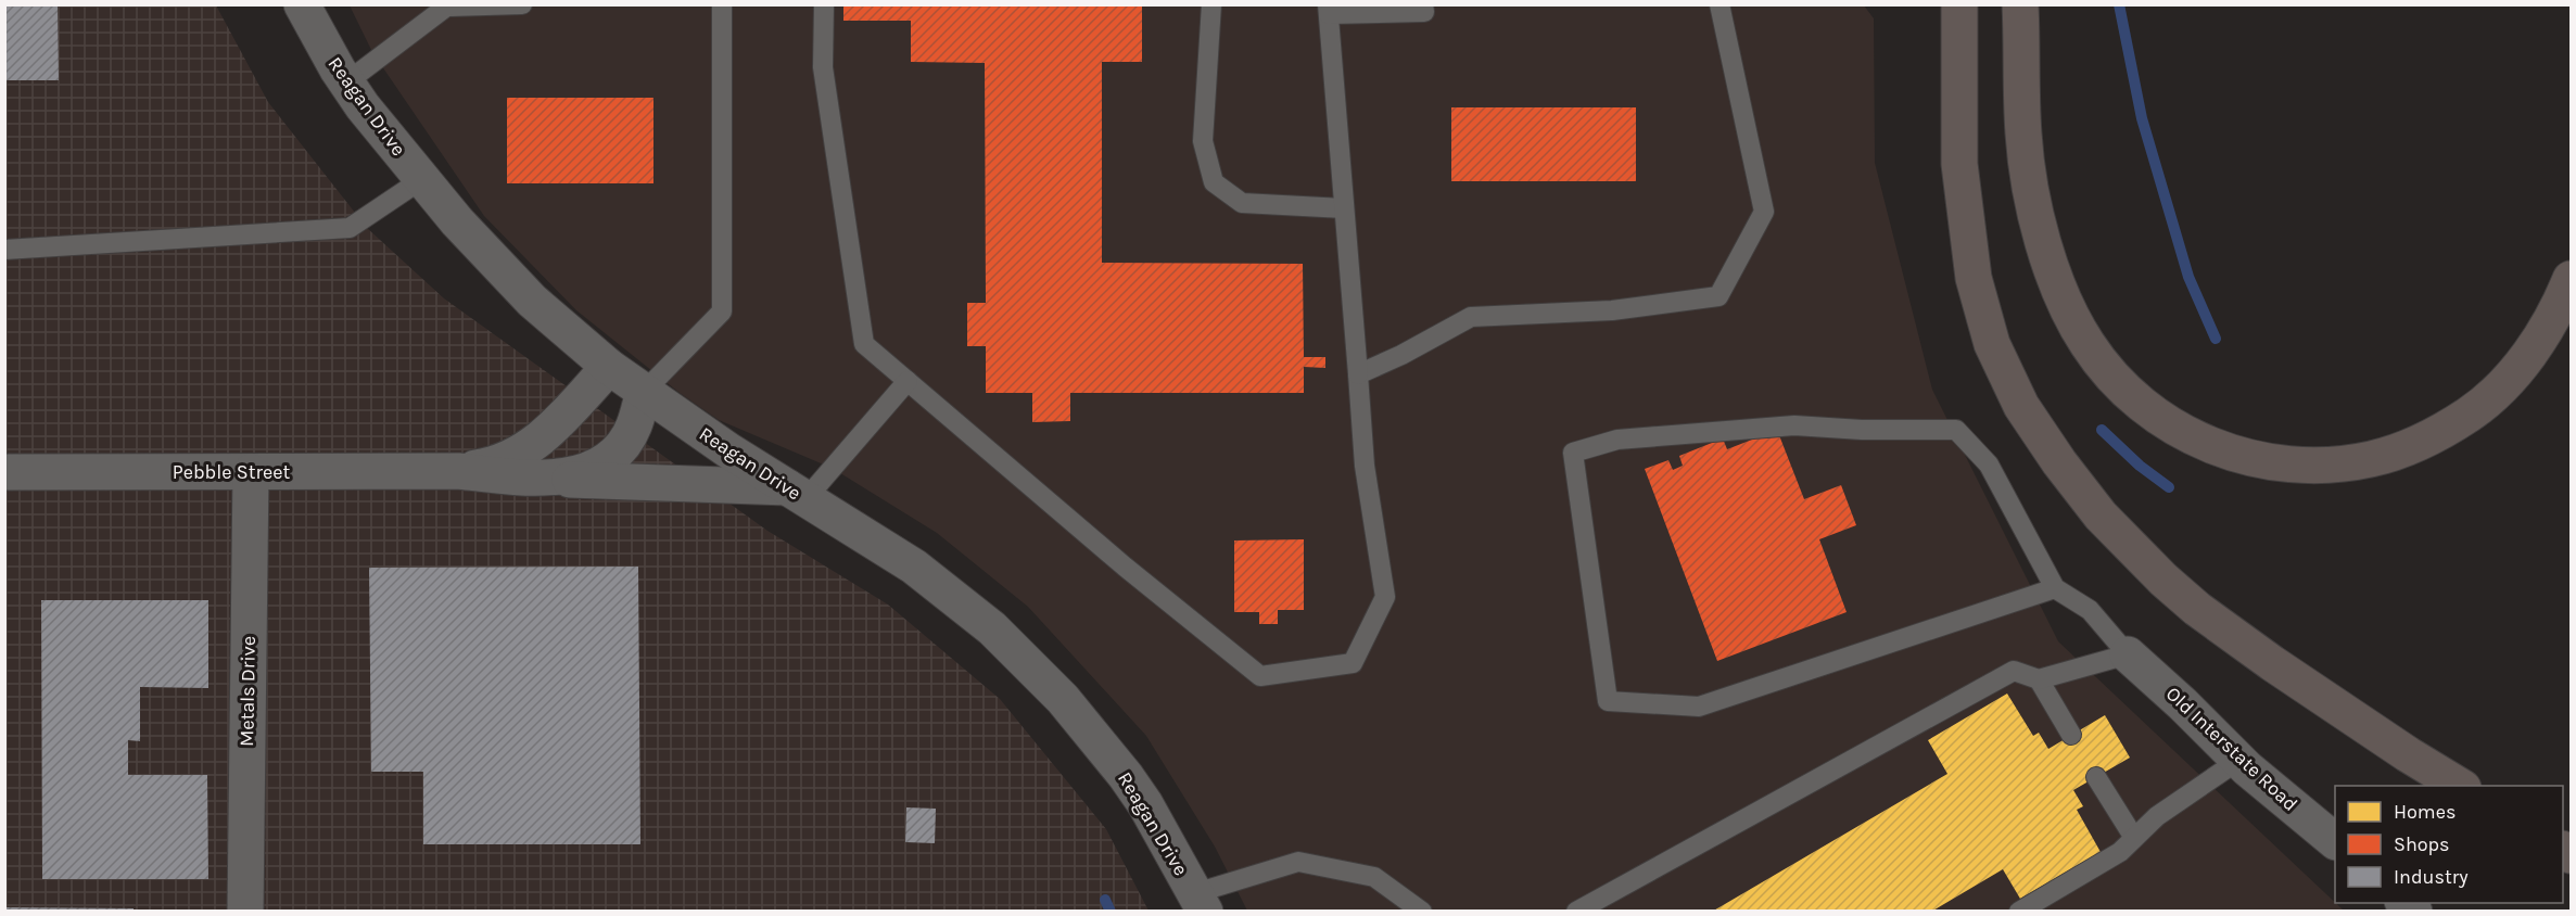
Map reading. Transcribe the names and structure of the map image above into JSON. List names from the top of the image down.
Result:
{
  "streets": {
    "street": [
      "Reagan Drive",
      "Pebble Street",
      "Metals Drive",
      "Old Interstate Road"
    ]
  },
  "crossings": [
    ["Reagan Drive", "Pebble Street"],
    ["Pebble Street", "Metals Drive"]
  ],
  "legend": ["Homes", "Shops", "Industry"]
}
